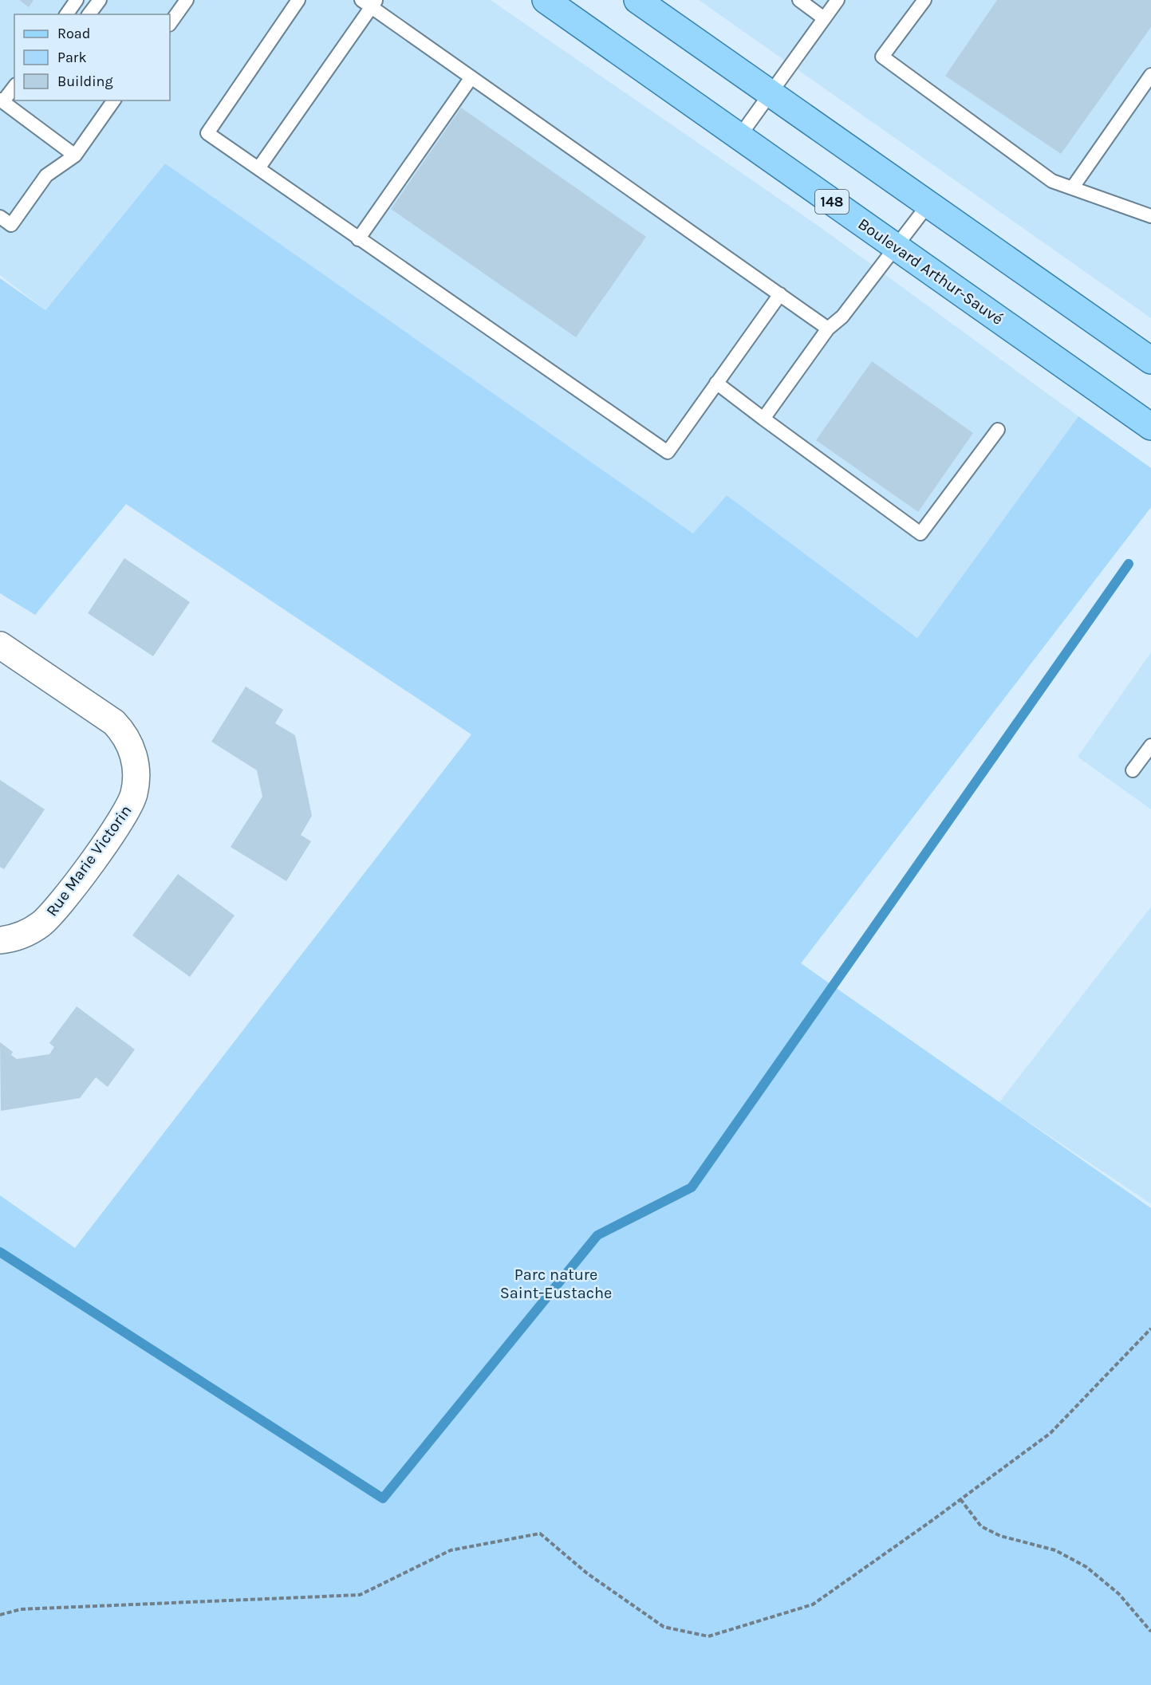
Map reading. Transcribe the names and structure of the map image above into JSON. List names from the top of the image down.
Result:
{
  "streets": {
    "main road": ["148", "Boulevard Arthur-Sauvé"],
    "street": ["Rue Marie Victorin"]
  },
  "parks": ["Parc nature Saint-Eustache"],
  "legend": ["Road", "Park", "Building"]
}
